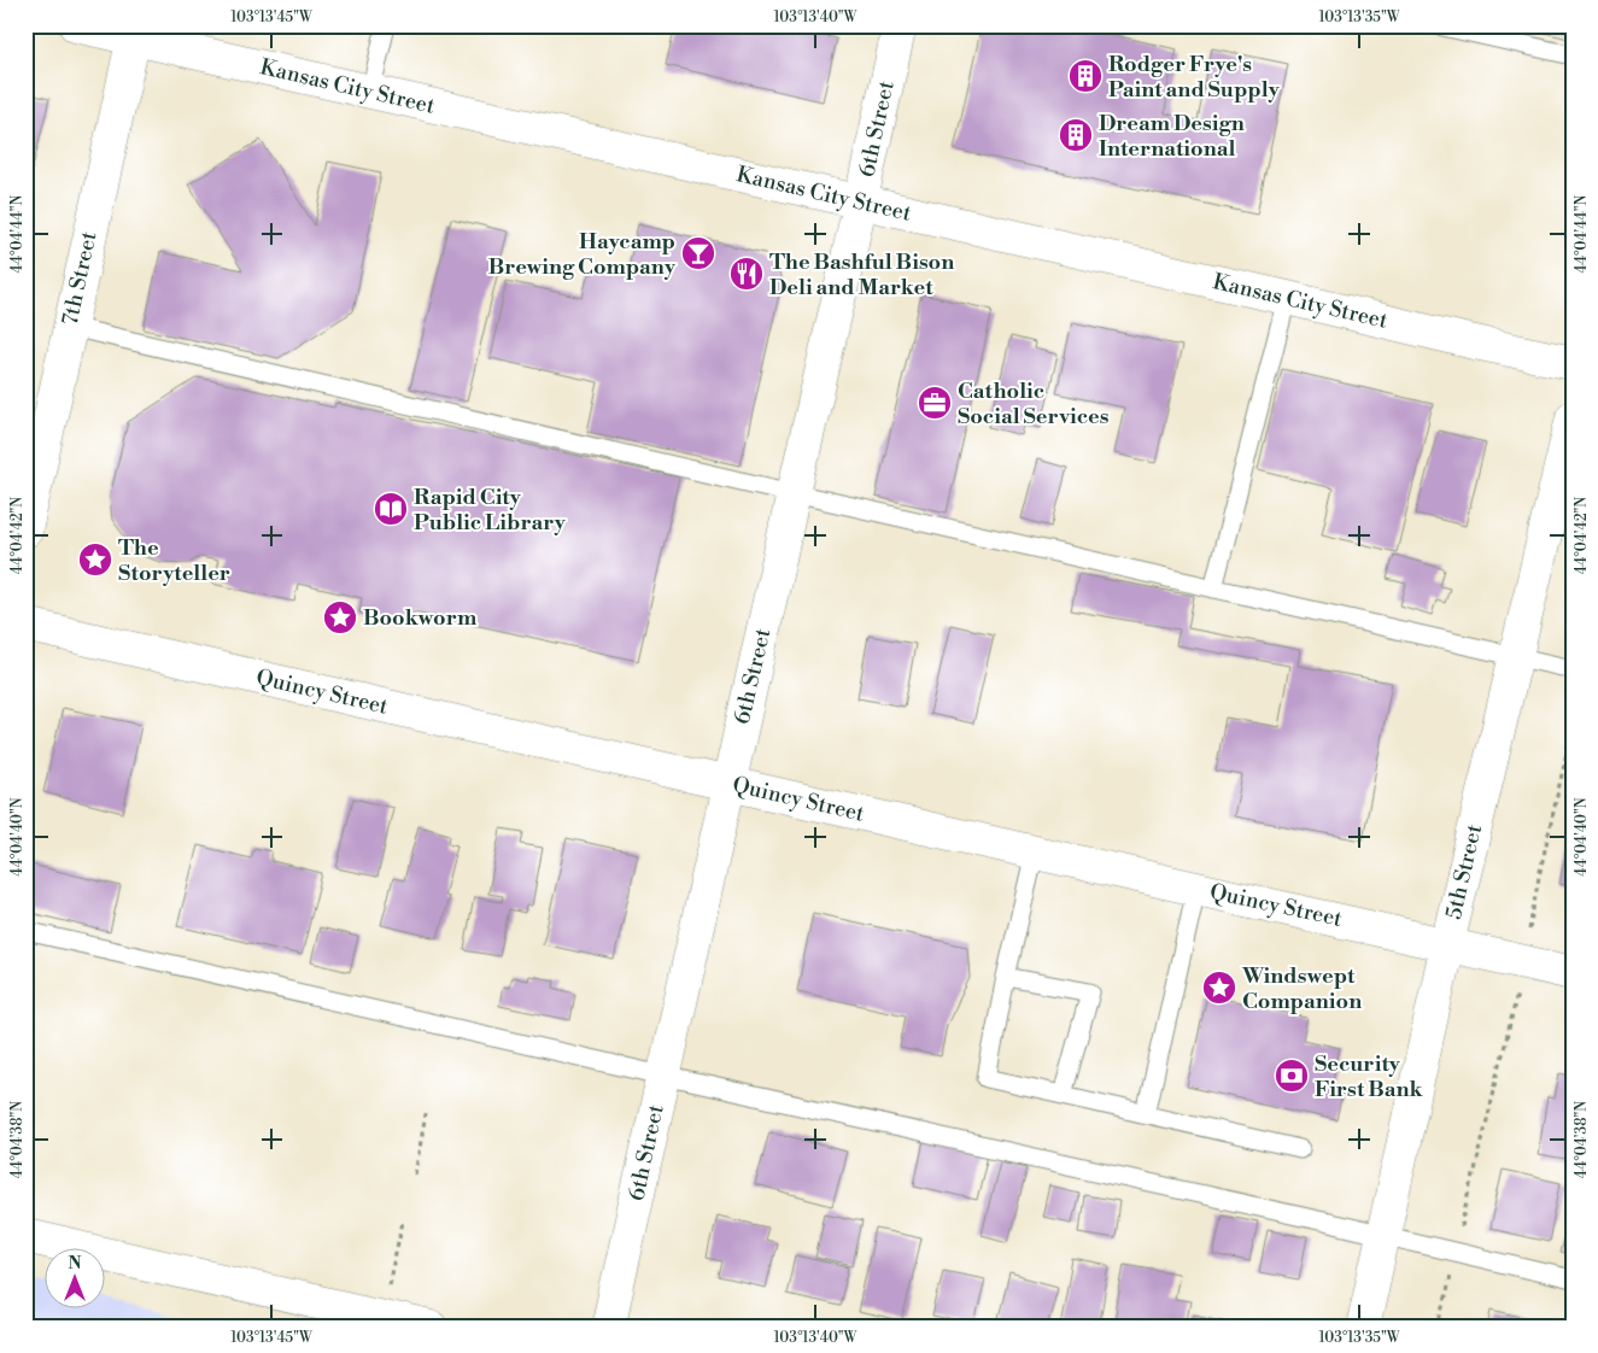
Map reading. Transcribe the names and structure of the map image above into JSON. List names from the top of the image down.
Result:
{
  "streets": {
    "street": [
      "Kansas City Street",
      "6th Street",
      "7th Street",
      "Quincy Street",
      "5th Street"
    ]
  },
  "crossings": [
    ["Kansas City Street", "6th Street"],
    ["Kansas City Street", "7th Street"],
    ["6th Street", "Quincy Street"],
    ["Quincy Street", "5th Street"]
  ],
  "places": {
    "building": ["Rodger Frye's Paint and Supply", "Dream Design International"],
    "bar": ["Haycamp Brewing Company"],
    "restaurant": ["The Bashful Bison Deli and Market"],
    "office": ["Catholic Social Services"],
    "library": ["Rapid City Public Library"],
    "place": ["The Storyteller", "Bookworm", "Windswept Companion"],
    "bank": ["Security First Bank"]
  },
  "north": "top",
  "coordinates": [
    "103°13'45\"W",
    "103°13'40\"W",
    "103°13'35\"W",
    "44°04'44\"N",
    "44°04'42\"N",
    "44°04'40\"N",
    "44°04'38\"N"
  ]
}
